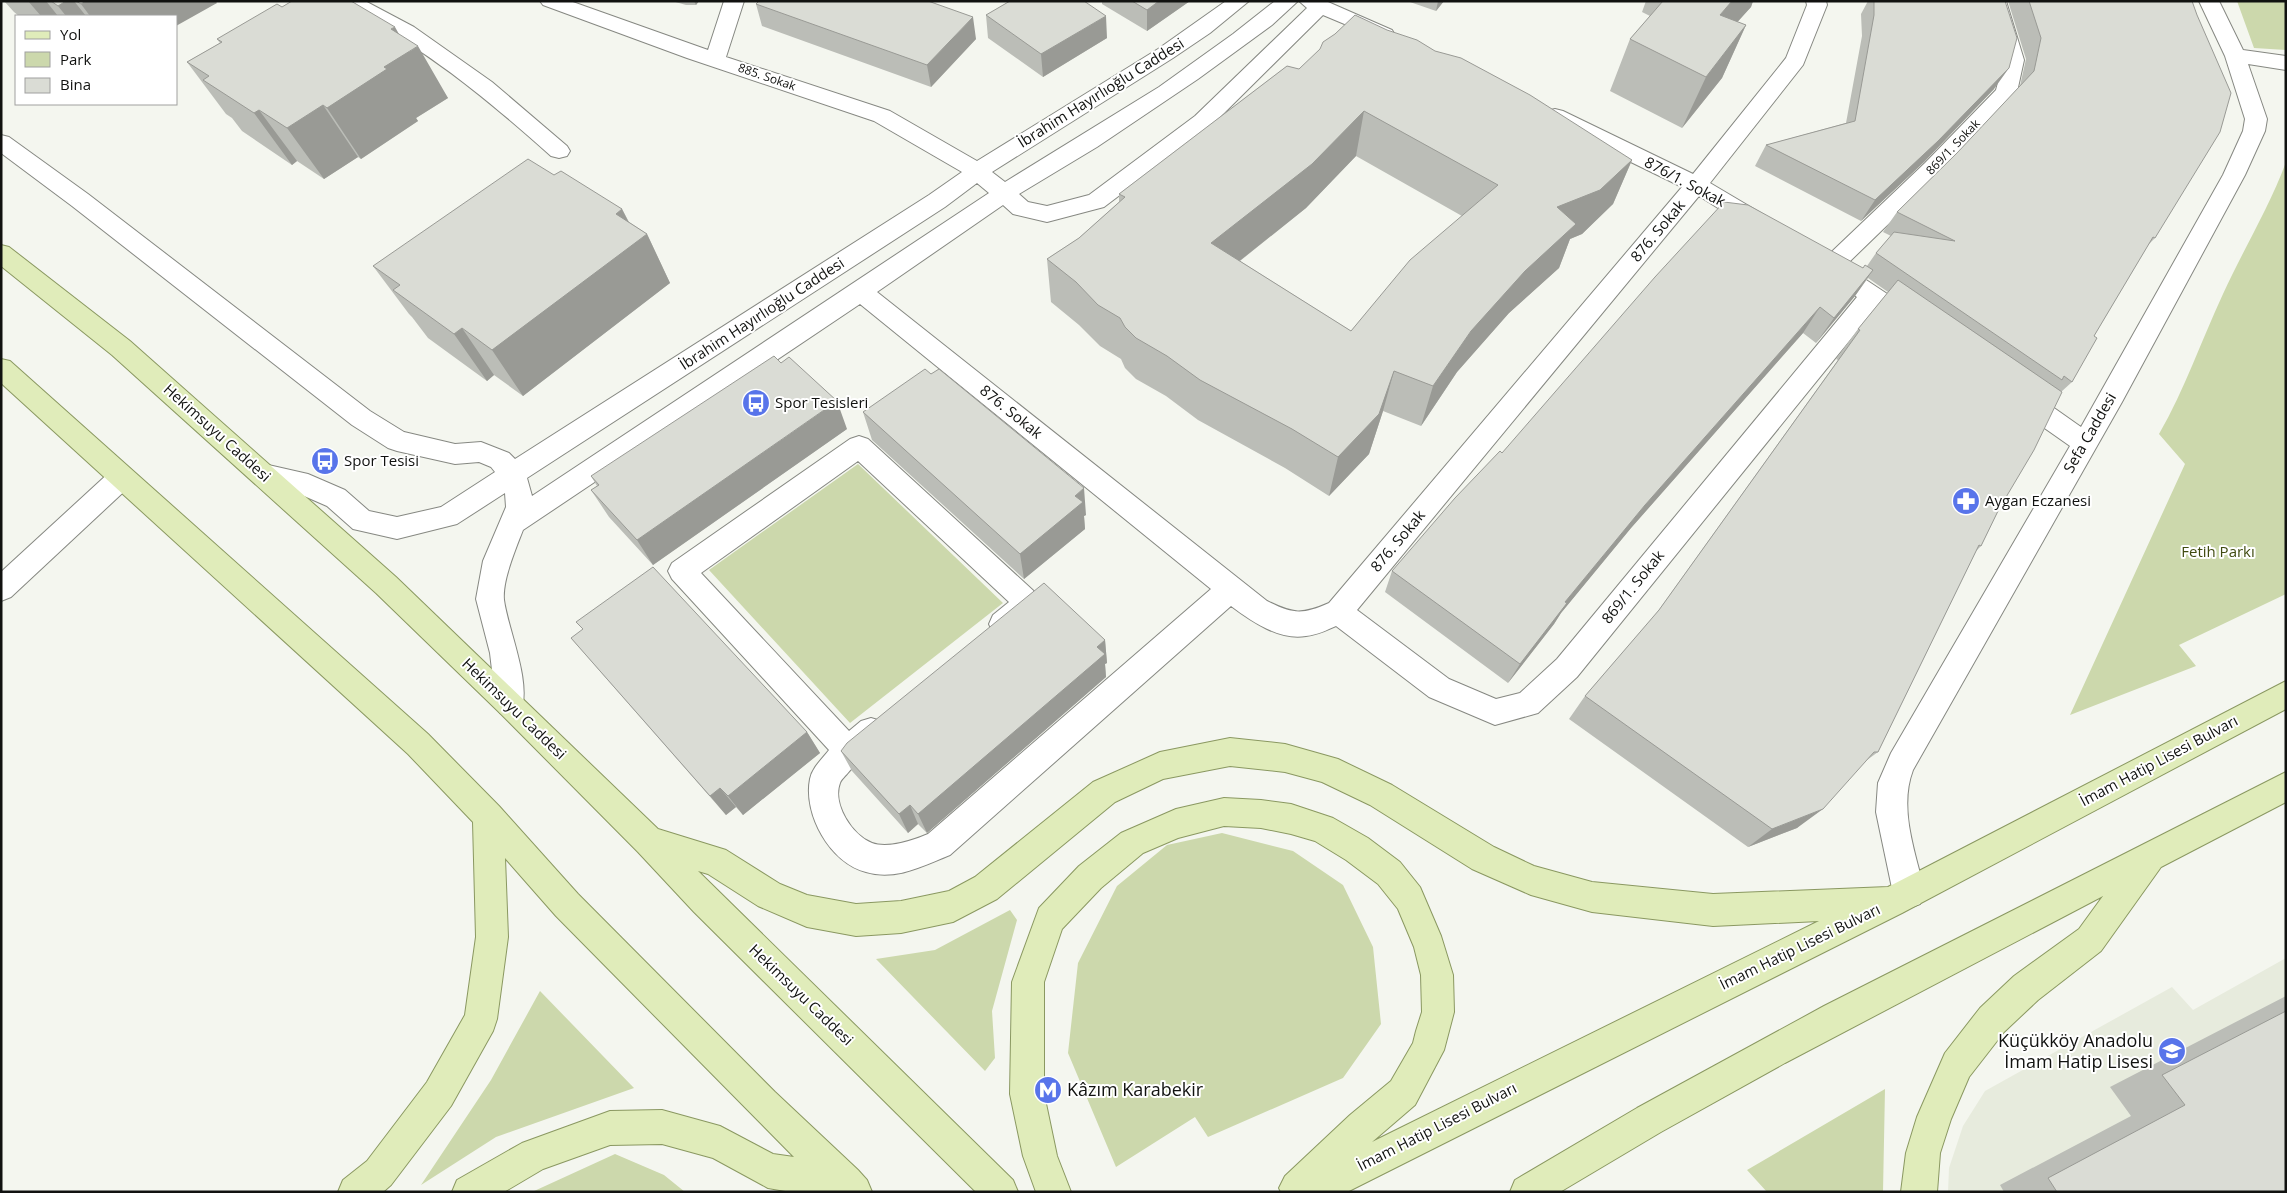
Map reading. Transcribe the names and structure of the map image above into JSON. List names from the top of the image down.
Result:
{
  "streets": {
    "main road": ["Hekimsuyu Caddesi", "İmam Hatip Lisesi Bulvarı"],
    "street": [
      "885. Sokak",
      "İbrahim Hayırlıoğlu Caddesi",
      "869/1. Sokak",
      "876/1. Sokak",
      "876. Sokak",
      "Sefa Caddesi"
    ]
  },
  "crossings": [
    ["885. Sokak", "İbrahim Hayırlıoğlu Caddesi"],
    ["İbrahim Hayırlıoğlu Caddesi", "Hekimsuyu Caddesi"],
    ["869/1. Sokak", "876. Sokak"],
    ["876/1. Sokak", "876. Sokak"],
    ["Sefa Caddesi", "İmam Hatip Lisesi Bulvarı"]
  ],
  "parks": ["Fetih Parkı"],
  "places": {
    "bus stop": ["Spor Tesisleri", "Spor Tesisi"],
    "pharmacy": ["Aygan Eczanesi"],
    "school or university": ["Küçükköy Anadolu İmam Hatip Lisesi"],
    "metro station": ["Kâzım Karabekir"]
  },
  "legend": ["Yol", "Park", "Bina"]
}
